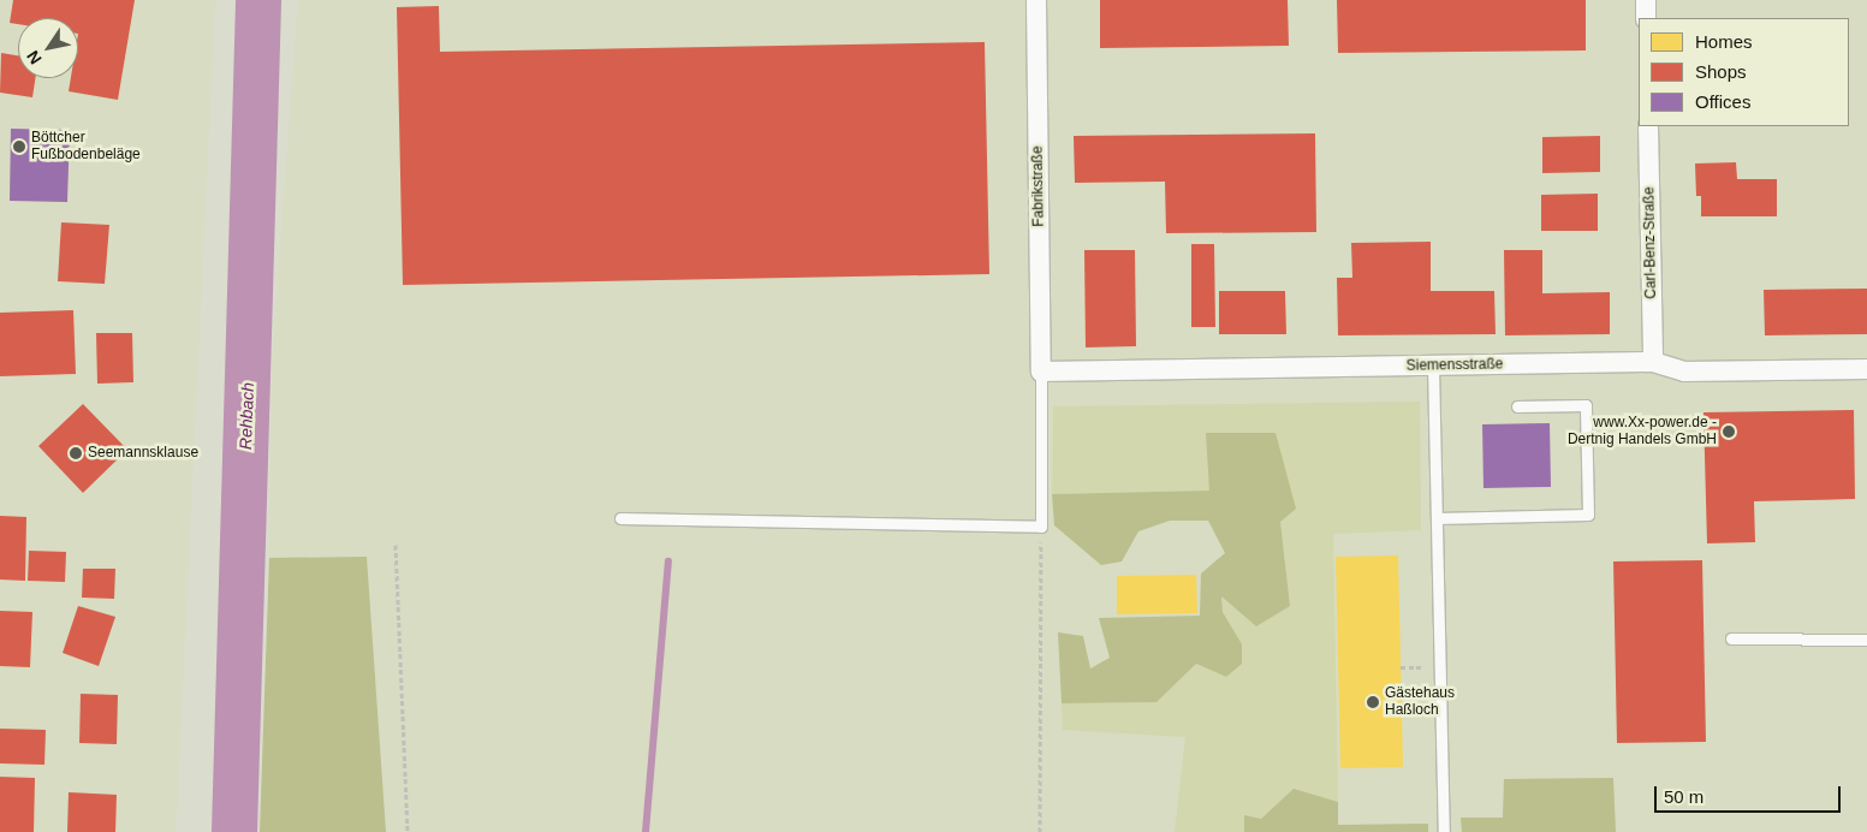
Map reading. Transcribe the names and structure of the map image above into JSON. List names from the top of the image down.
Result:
{
  "streets": {
    "street": ["Fabrikstraße", "Carl-Benz-Straße", "Siemensstraße"]
  },
  "crossings": [
    ["Fabrikstraße", "Siemensstraße"],
    ["Carl-Benz-Straße", "Siemensstraße"]
  ],
  "water": ["Rehbach"],
  "places": [
    "Böttcher Fußbodenbeläge",
    "www.Xx-power.de - Dertnig Handels GmbH",
    "Seemannsklause",
    "Gästehaus Haßloch"
  ],
  "legend": ["Homes", "Shops", "Offices"],
  "scale_bar": "50 m",
  "north": "bottom left"
}
